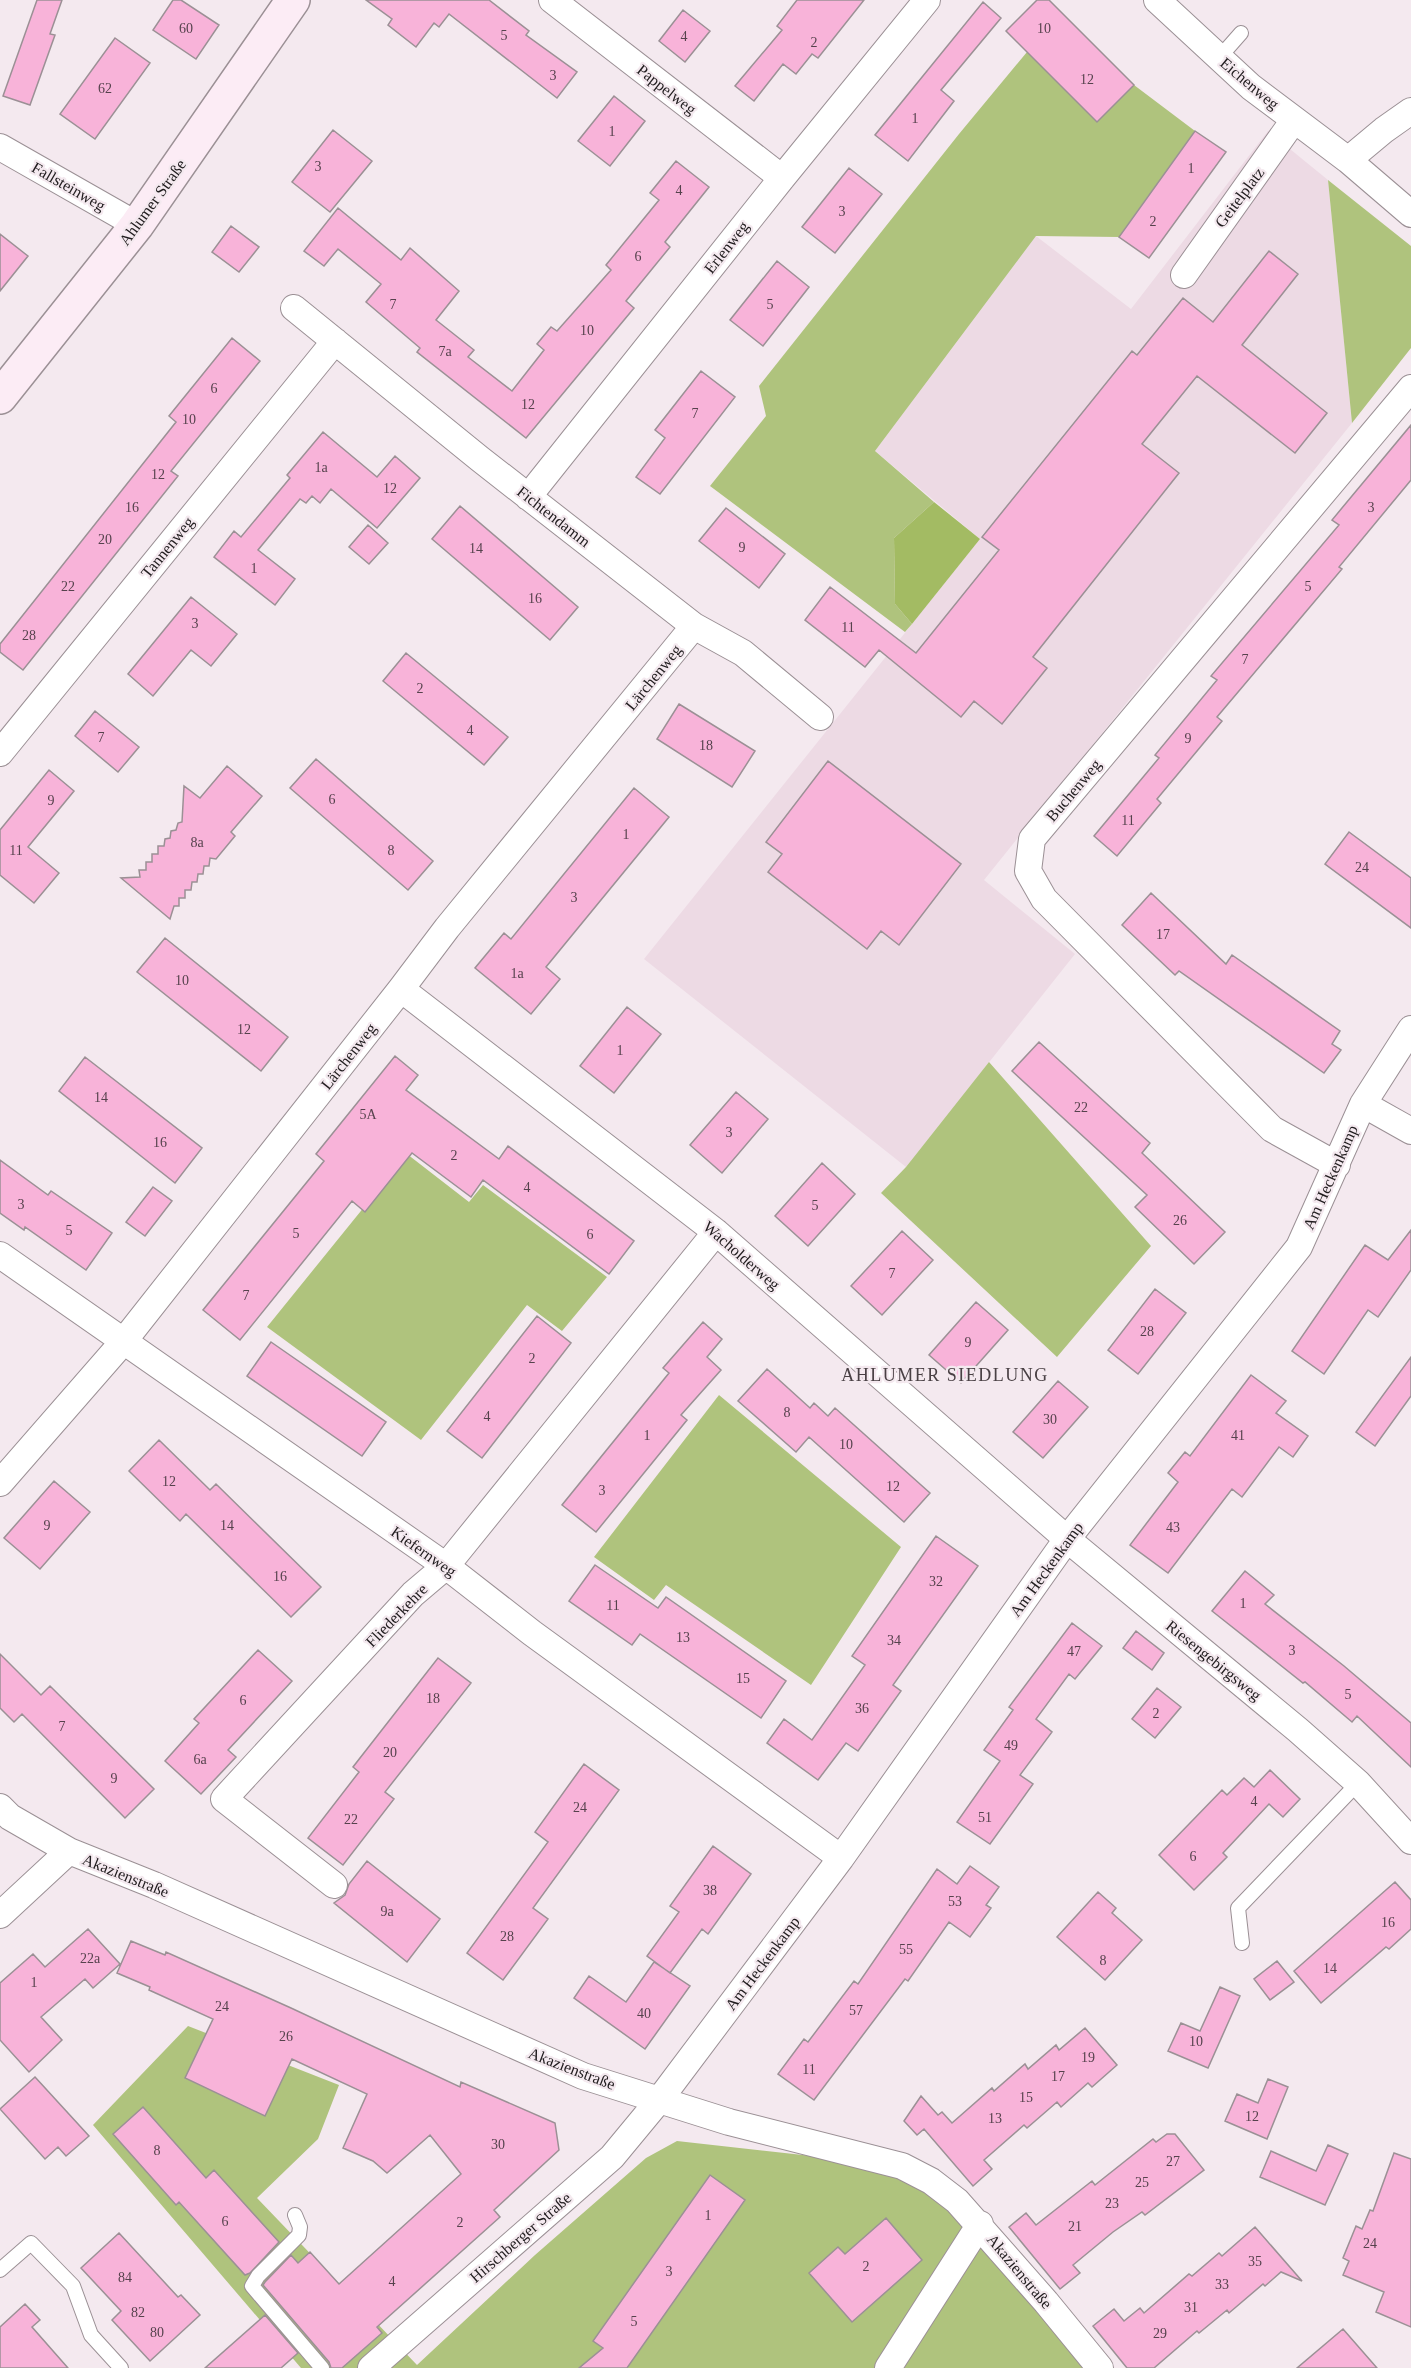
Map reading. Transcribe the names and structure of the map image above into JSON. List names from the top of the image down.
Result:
{
  "streets": {
    "main road": ["Ahlumer Straße"],
    "street": [
      "Eichenweg",
      "Pappelweg",
      "Fallsteinweg",
      "Geitelplatz",
      "Erlenweg",
      "Fichtendamm",
      "Tannenweg",
      "Lärchenweg",
      "Buchenweg",
      "Am Heckenkamp",
      "Wacholderweg",
      "Kiefernweg",
      "Fliederkehre",
      "Riesengebirgsweg",
      "Akazienstraße",
      "Hirschberger Straße"
    ]
  },
  "crossings": [
    ["Eichenweg", "Geitelplatz"],
    ["Pappelweg", "Erlenweg"],
    ["Fallsteinweg", "Ahlumer Straße"],
    ["Erlenweg", "Fichtendamm"],
    ["Fichtendamm", "Tannenweg"],
    ["Fichtendamm", "Lärchenweg"],
    ["Lärchenweg", "Wacholderweg"],
    ["Lärchenweg", "Kiefernweg"],
    ["Buchenweg", "Am Heckenkamp"],
    ["Am Heckenkamp", "Wacholderweg"],
    ["Am Heckenkamp", "Kiefernweg"],
    ["Am Heckenkamp", "Riesengebirgsweg"],
    ["Am Heckenkamp", "Akazienstraße"],
    ["Am Heckenkamp", "Hirschberger Straße"],
    ["Wacholderweg", "Fliederkehre"],
    ["Wacholderweg", "Riesengebirgsweg"],
    ["Kiefernweg", "Fliederkehre"],
    ["Akazienstraße", "Hirschberger Straße"]
  ],
  "districts": ["AHLUMER SIEDLUNG"],
  "house_numbers": [
    "60",
    "10",
    "5",
    "4",
    "2",
    "3",
    "12",
    "62",
    "1",
    "1",
    "3",
    "1",
    "4",
    "3",
    "2",
    "6",
    "7",
    "5",
    "10",
    "7a",
    "6",
    "12",
    "7",
    "10",
    "1a",
    "12",
    "12",
    "16",
    "3",
    "20",
    "9",
    "14",
    "1",
    "22",
    "5",
    "16",
    "3",
    "11",
    "28",
    "7",
    "2",
    "4",
    "7",
    "9",
    "18",
    "6",
    "9",
    "11",
    "1",
    "8a",
    "11",
    "8",
    "24",
    "3",
    "17",
    "1a",
    "10",
    "12",
    "1",
    "14",
    "22",
    "5A",
    "3",
    "16",
    "2",
    "4",
    "3",
    "5",
    "26",
    "5",
    "5",
    "6",
    "7",
    "7",
    "28",
    "9",
    "2",
    "8",
    "4",
    "30",
    "1",
    "41",
    "10",
    "12",
    "12",
    "3",
    "9",
    "14",
    "43",
    "16",
    "32",
    "1",
    "11",
    "13",
    "34",
    "3",
    "47",
    "15",
    "5",
    "18",
    "6",
    "36",
    "2",
    "7",
    "49",
    "20",
    "6a",
    "9",
    "4",
    "24",
    "51",
    "22",
    "6",
    "38",
    "53",
    "9a",
    "16",
    "28",
    "55",
    "22a",
    "8",
    "14",
    "1",
    "24",
    "57",
    "40",
    "26",
    "10",
    "19",
    "11",
    "17",
    "15",
    "12",
    "13",
    "30",
    "8",
    "27",
    "25",
    "23",
    "1",
    "6",
    "2",
    "21",
    "24",
    "35",
    "2",
    "3",
    "84",
    "4",
    "33",
    "31",
    "82",
    "5",
    "80",
    "29"
  ]
}
